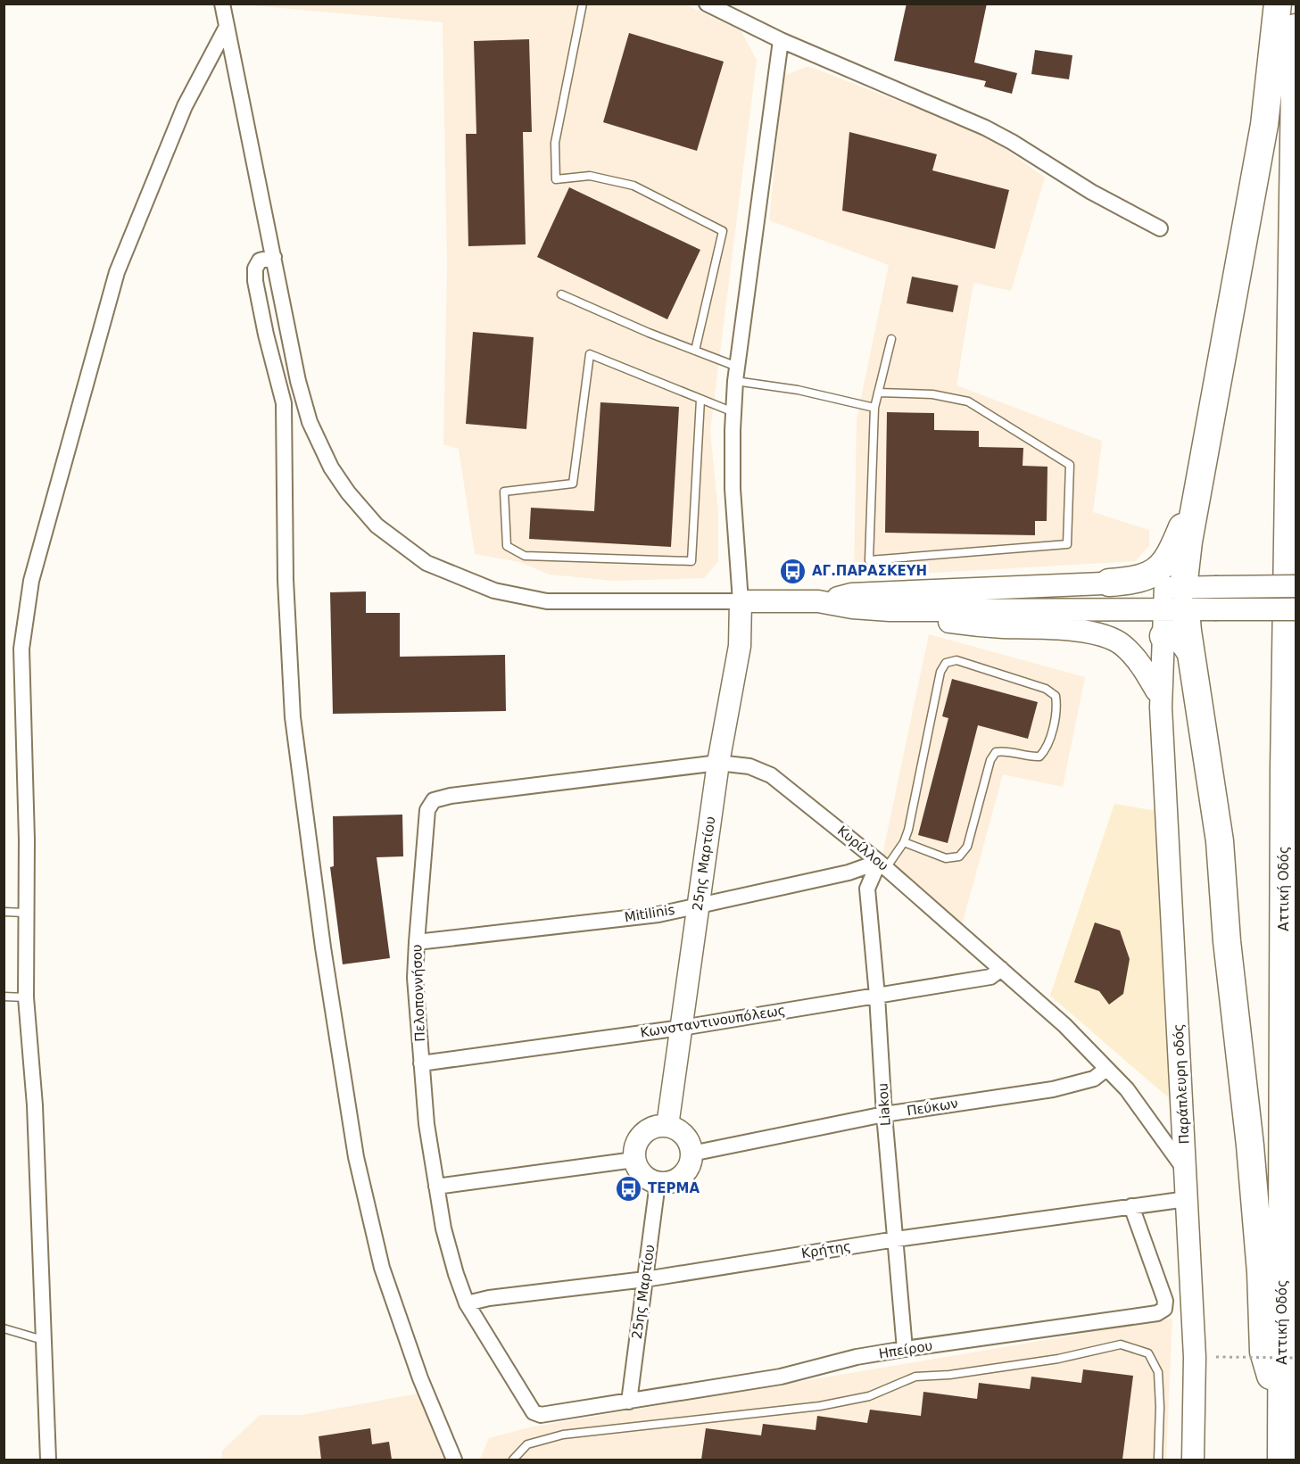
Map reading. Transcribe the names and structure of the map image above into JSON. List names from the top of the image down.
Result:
{
  "streets": {
    "highway": ["Αττική Οδός"],
    "street": [
      "Κυρίλλου",
      "25ης Μαρτίου",
      "Mitilinis",
      "Πελοποννήσου",
      "Κωνσταντινουπόλεως",
      "Παράπλευρη οδός",
      "Liakou",
      "Πεύκων",
      "Κρήτης",
      "Ηπείρου"
    ]
  },
  "crossings": [
    ["Κυρίλλου", "25ης Μαρτίου"],
    ["Κυρίλλου", "Mitilinis"],
    ["Κυρίλλου", "Πελοποννήσου"],
    ["Κυρίλλου", "Κωνσταντινουπόλεως"],
    ["Κυρίλλου", "Παράπλευρη οδός"],
    ["Κυρίλλου", "Liakou"],
    ["Κυρίλλου", "Πεύκων"],
    ["25ης Μαρτίου", "Mitilinis"],
    ["25ης Μαρτίου", "Κωνσταντινουπόλεως"],
    ["25ης Μαρτίου", "Πεύκων"],
    ["25ης Μαρτίου", "Κρήτης"],
    ["25ης Μαρτίου", "Ηπείρου"],
    ["Mitilinis", "Πελοποννήσου"],
    ["Mitilinis", "Liakou"],
    ["Πελοποννήσου", "Κωνσταντινουπόλεως"],
    ["Πελοποννήσου", "Κρήτης"],
    ["Πελοποννήσου", "Ηπείρου"],
    ["Κωνσταντινουπόλεως", "Liakou"],
    ["Παράπλευρη οδός", "Κρήτης"],
    ["Liakou", "Πεύκων"],
    ["Liakou", "Κρήτης"],
    ["Liakou", "Ηπείρου"],
    ["Κρήτης", "Ηπείρου"]
  ],
  "places": {
    "bus stop": ["ΑΓ.ΠΑΡΑΣΚΕΥΗ", "ΤΕΡΜΑ"]
  }
}
